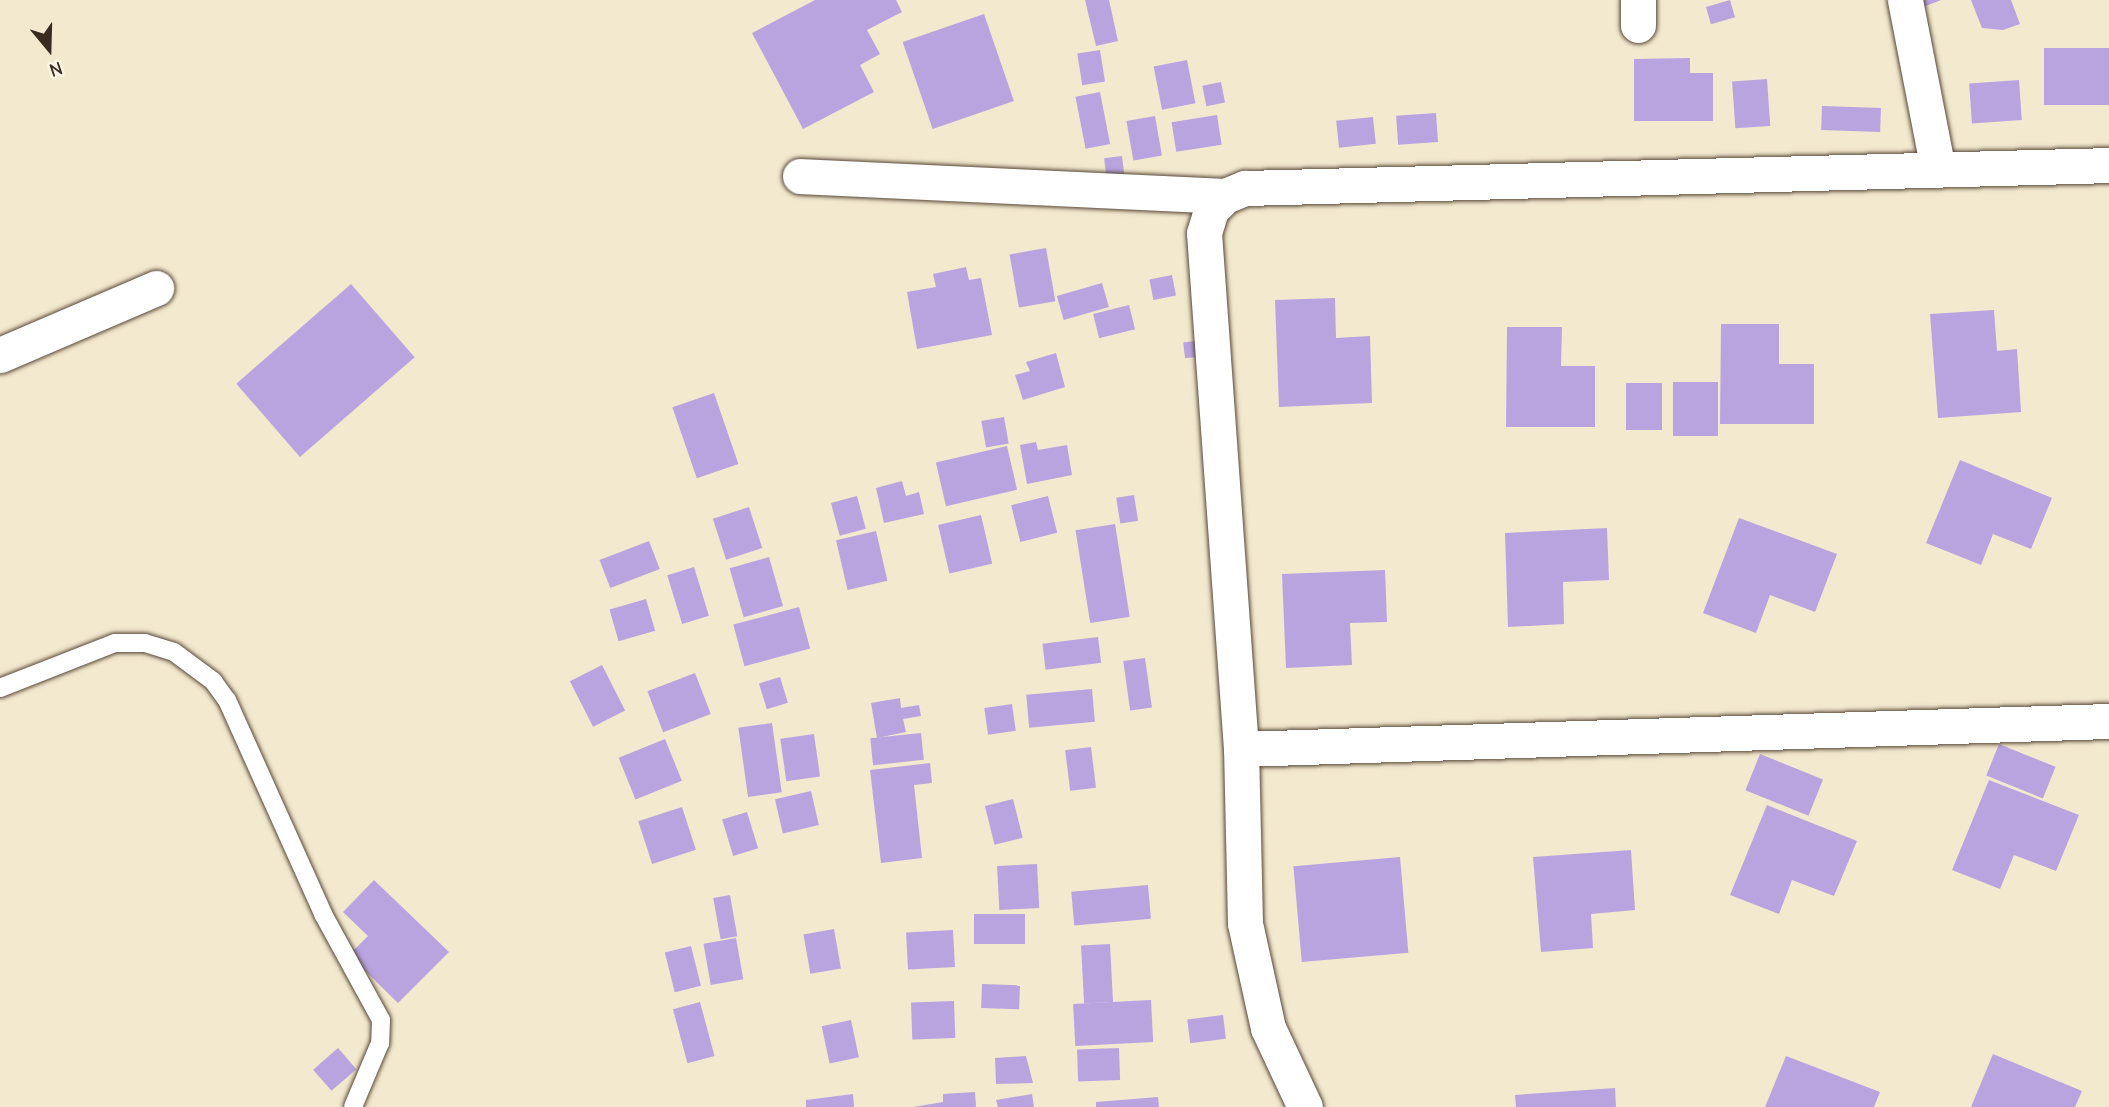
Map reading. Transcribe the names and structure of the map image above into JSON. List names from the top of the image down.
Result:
{
  "north": "bottom"
}
